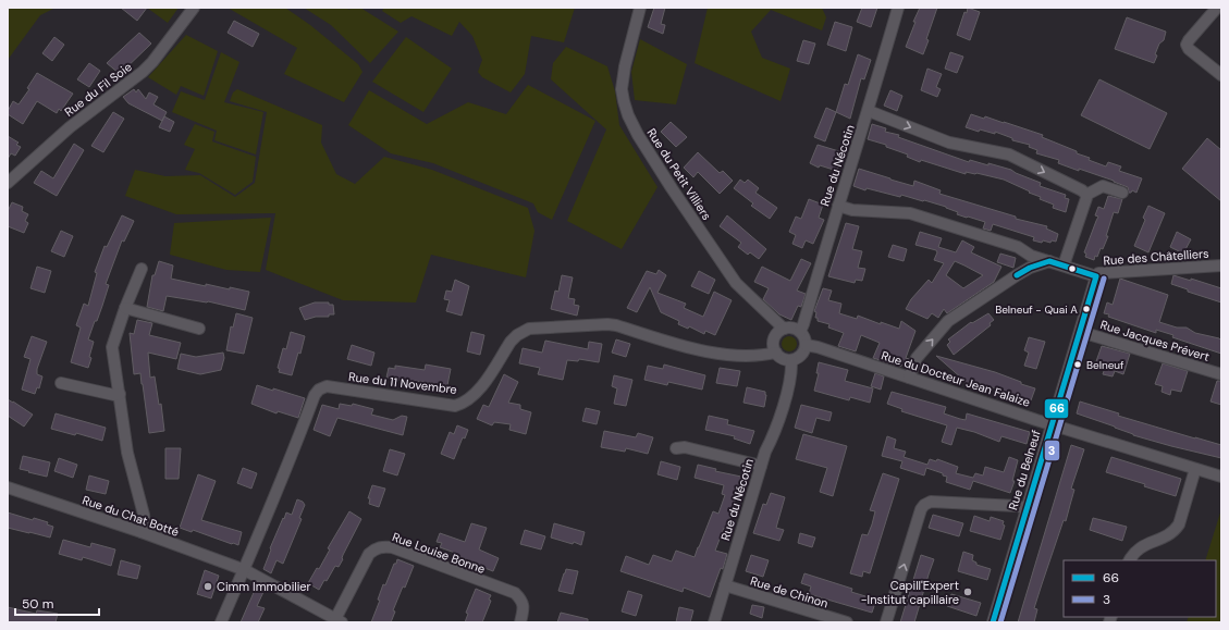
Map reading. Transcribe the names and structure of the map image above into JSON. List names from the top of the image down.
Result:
{
  "streets": {
    "street": [
      "Rue du Fil Soie",
      "Rue du Nécotin",
      "Rue du Petit Villiers",
      "Rue des Châtelliers",
      "Rue Jacques Prévert",
      "Rue du Docteur Jean Falaize",
      "Rue du 11 Novembre",
      "Rue du Belneuf",
      "Rue du Chat Botté",
      "Rue Louise Bonne",
      "Rue de Chinon"
    ]
  },
  "crossings": [
    ["Rue du Nécotin", "Rue du Petit Villiers"],
    ["Rue du Nécotin", "Rue des Châtelliers"],
    ["Rue du Nécotin", "Rue du Docteur Jean Falaize"],
    ["Rue du Nécotin", "Rue du 11 Novembre"],
    ["Rue du Nécotin", "Rue de Chinon"],
    ["Rue du Petit Villiers", "Rue du Docteur Jean Falaize"],
    ["Rue du Petit Villiers", "Rue du 11 Novembre"],
    ["Rue des Châtelliers", "Rue du Belneuf"],
    ["Rue Jacques Prévert", "Rue du Belneuf"],
    ["Rue du Docteur Jean Falaize", "Rue du 11 Novembre"],
    ["Rue du Docteur Jean Falaize", "Rue du Belneuf"],
    ["Rue du 11 Novembre", "Rue du Chat Botté"],
    ["Rue du Chat Botté", "Rue Louise Bonne"]
  ],
  "places": [
    "Belneuf - Quai A",
    "Belneuf",
    "Cimm Immobilier",
    "Capill'Expert -Institut capillaire"
  ],
  "lines": ["transit line 66", "transit line 3"],
  "legend": ["66", "3"],
  "scale_bar": "50 m"
}
